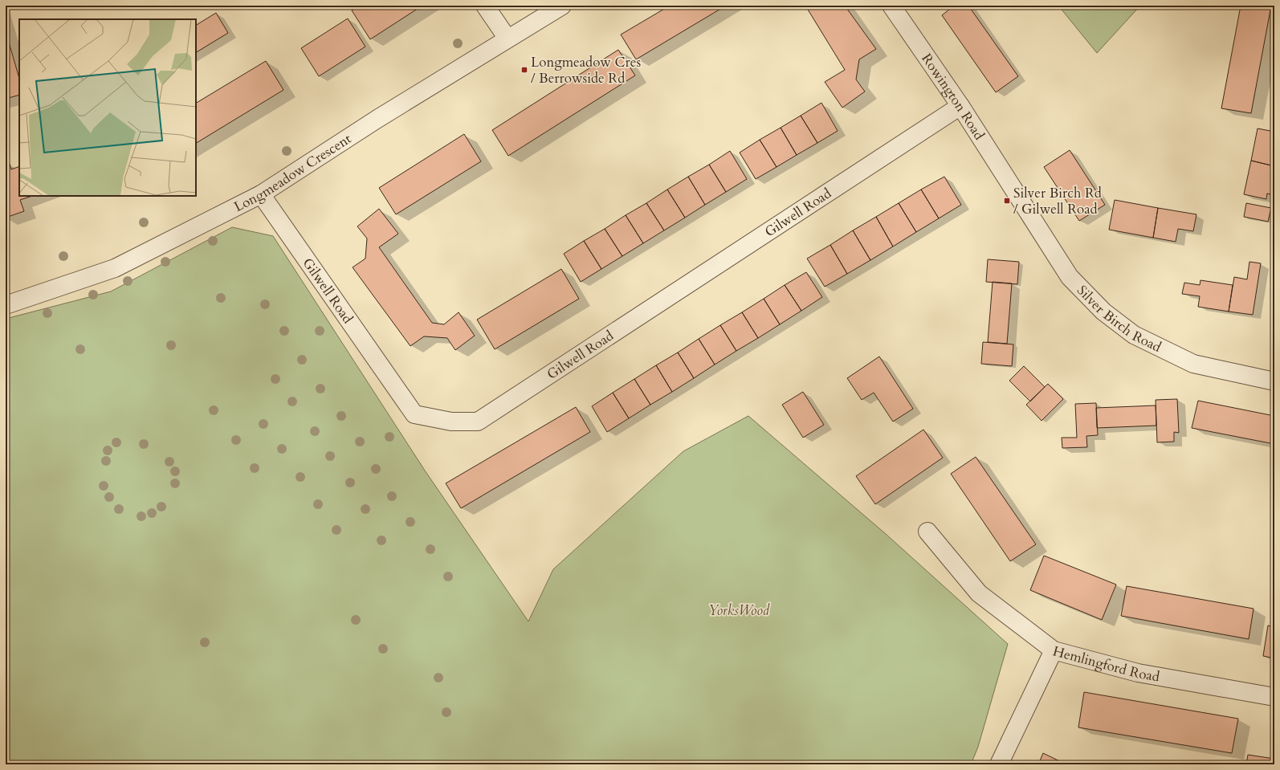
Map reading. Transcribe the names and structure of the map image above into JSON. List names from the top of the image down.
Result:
{
  "streets": {
    "street": [
      "Rowington Road",
      "Longmeadow Crescent",
      "Gilwell Road",
      "Silver Birch Road",
      "Hemlingford Road"
    ]
  },
  "crossings": [
    ["Rowington Road", "Gilwell Road"],
    ["Rowington Road", "Silver Birch Road"],
    ["Longmeadow Crescent", "Gilwell Road"]
  ],
  "parks": ["YorksWood"],
  "places": {
    "transit": ["Longmeadow Cres / Berrowside Rd", "Silver Birch Rd / Gilwell Road"]
  }
}
